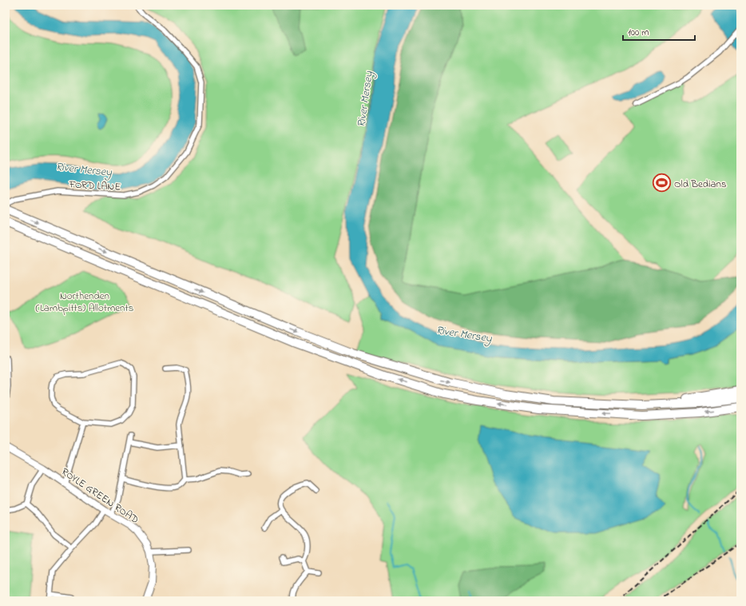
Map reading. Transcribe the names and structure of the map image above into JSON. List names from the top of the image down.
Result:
{
  "streets": {
    "main road": ["ROYLE GREEN ROAD"],
    "street": ["FORD LANE"]
  },
  "water": ["River Mersey"],
  "parks": ["Northenden (Lambpitts) Allotments"],
  "places": {
    "sports": ["Old Bedians"]
  },
  "scale_bar": "100 m"
}
